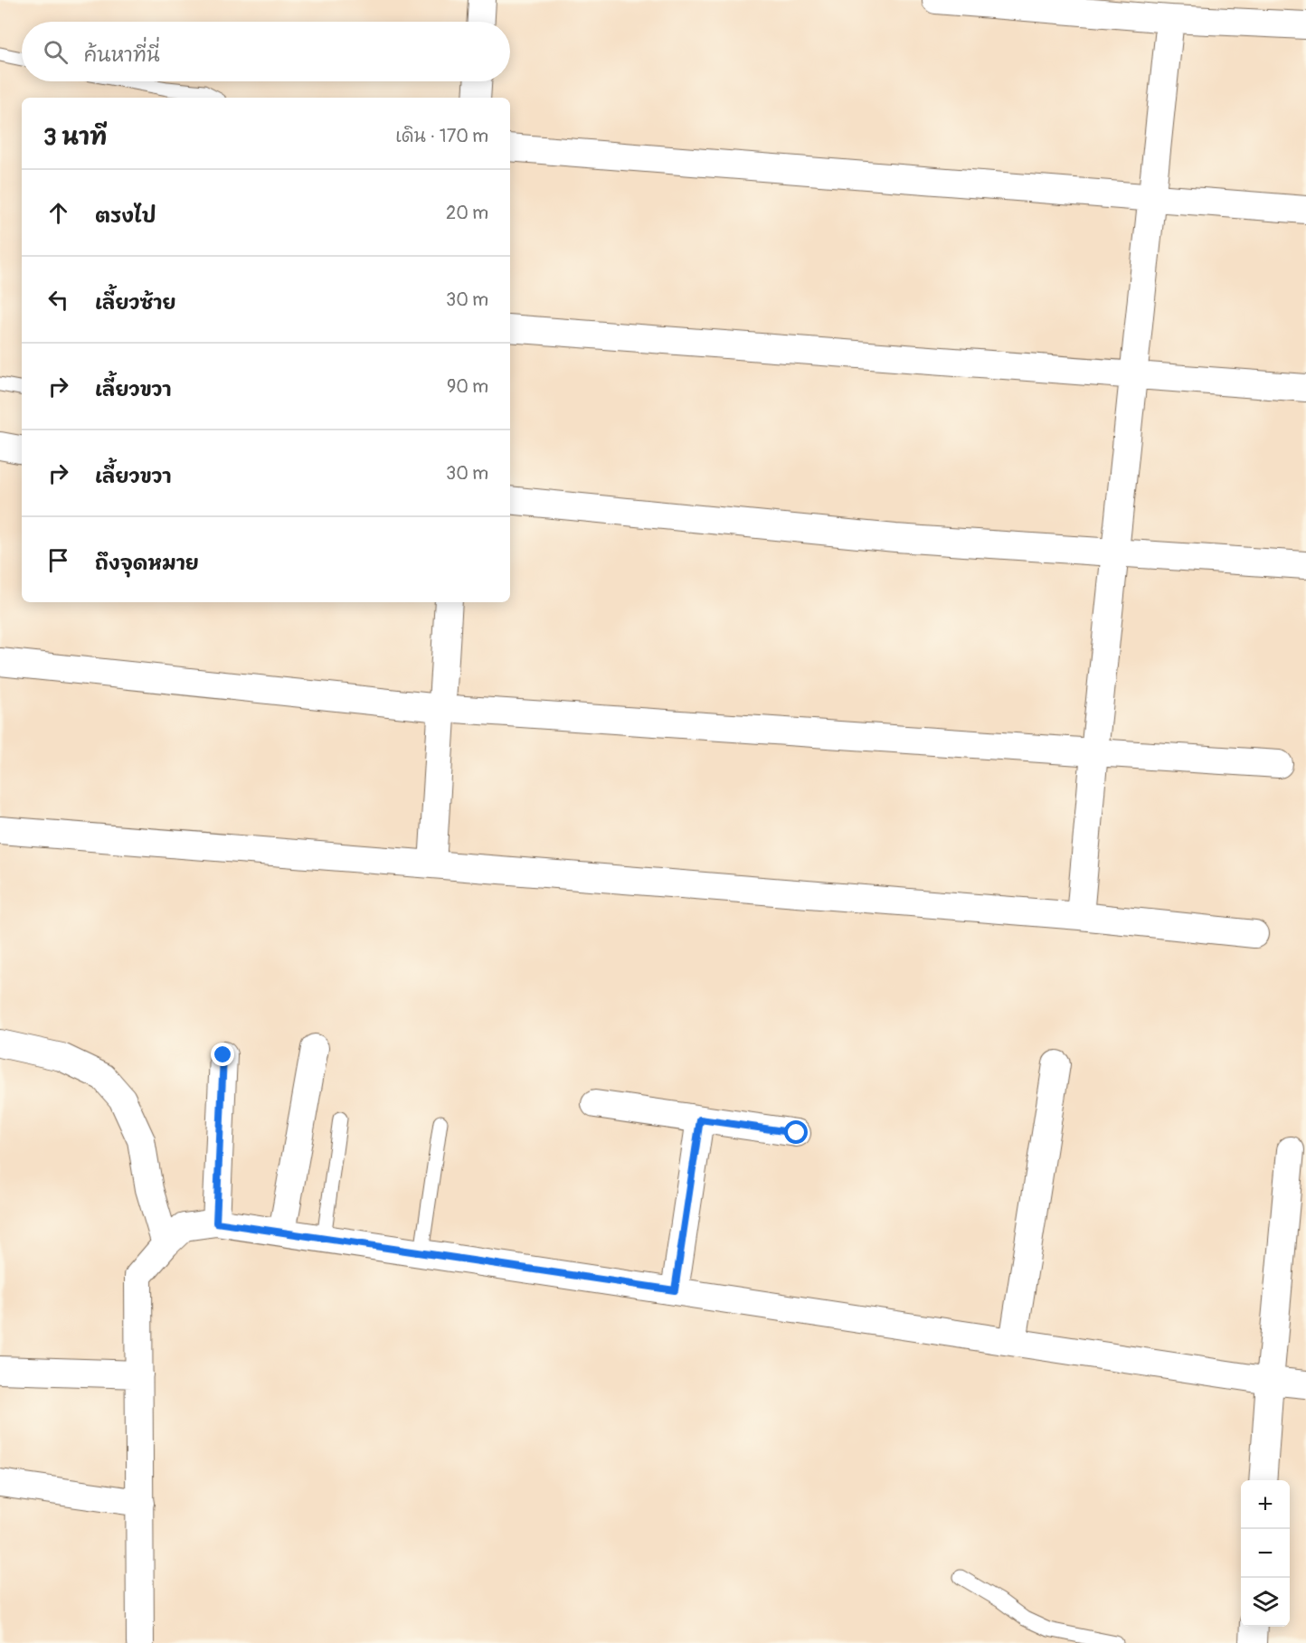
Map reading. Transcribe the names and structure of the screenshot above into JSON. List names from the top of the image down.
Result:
{
  "page": {
    "search": "ค้นหาที่นี่",
    "heading": ["3 นาที", "เดิน · 170 m"],
    "list": [
      ["ตรงไป", "20 m"],
      ["เลี้ยวซ้าย", "30 m"],
      ["เลี้ยวขวา", "90 m"],
      ["เลี้ยวขวา", "30 m"],
      "ถึงจุดหมาย"
    ],
    "map_buttons": ["+", "−"]
  }
}
